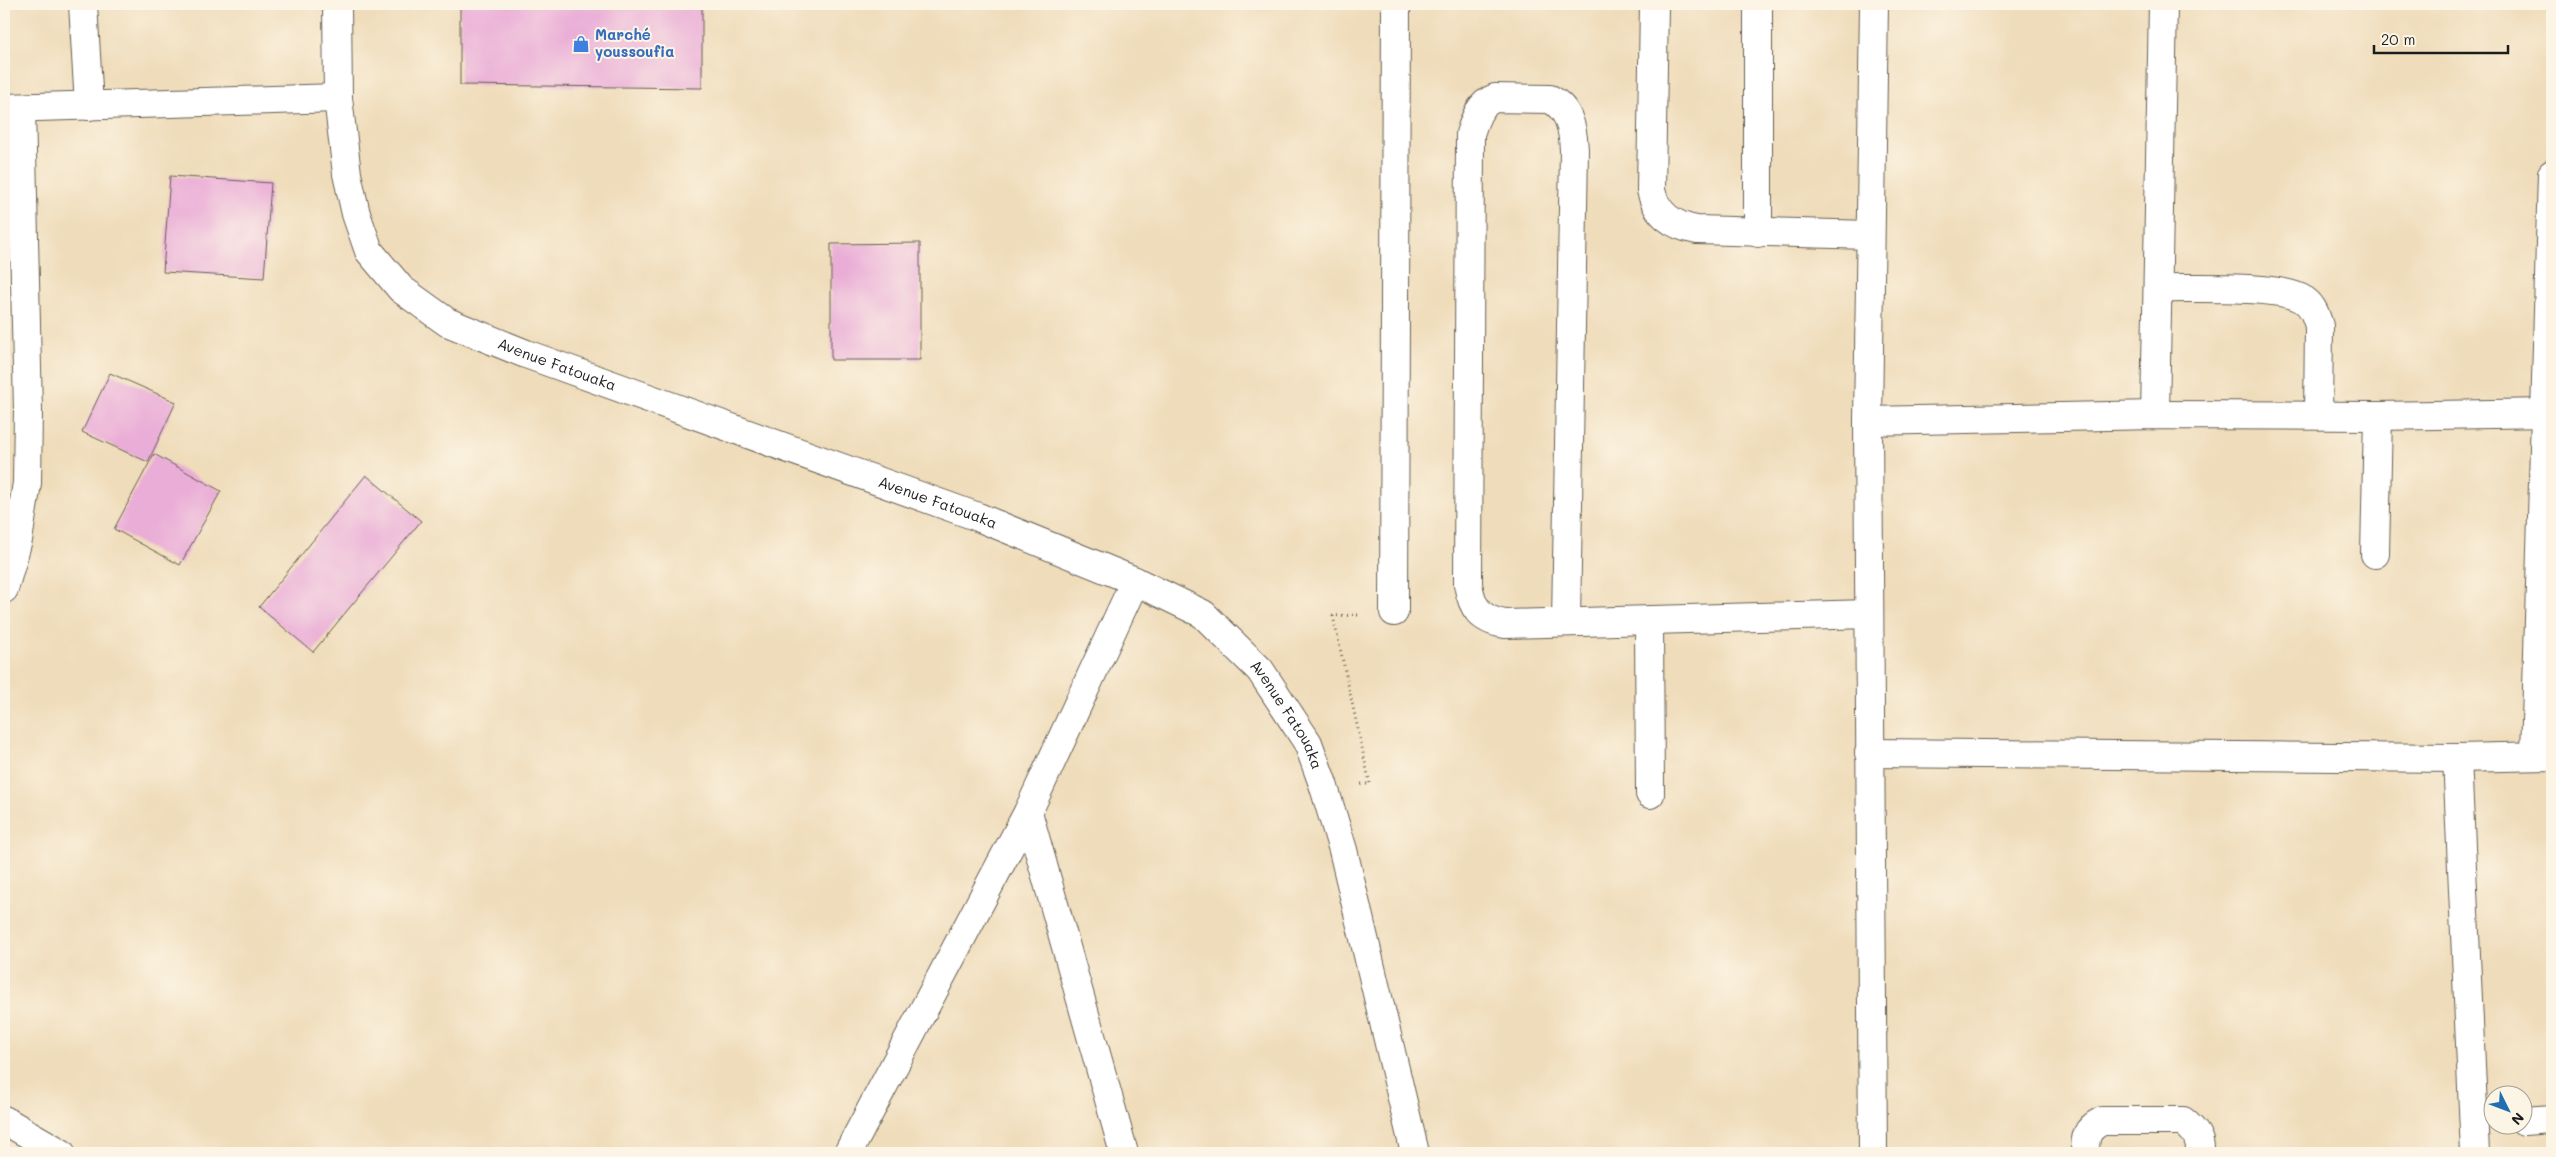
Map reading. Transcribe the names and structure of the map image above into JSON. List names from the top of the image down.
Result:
{
  "streets": {
    "street": ["Avenue Fatouaka"]
  },
  "places": {
    "shop": ["Marché youssoufia"]
  },
  "scale_bar": "20 m",
  "north": "bottom right"
}
